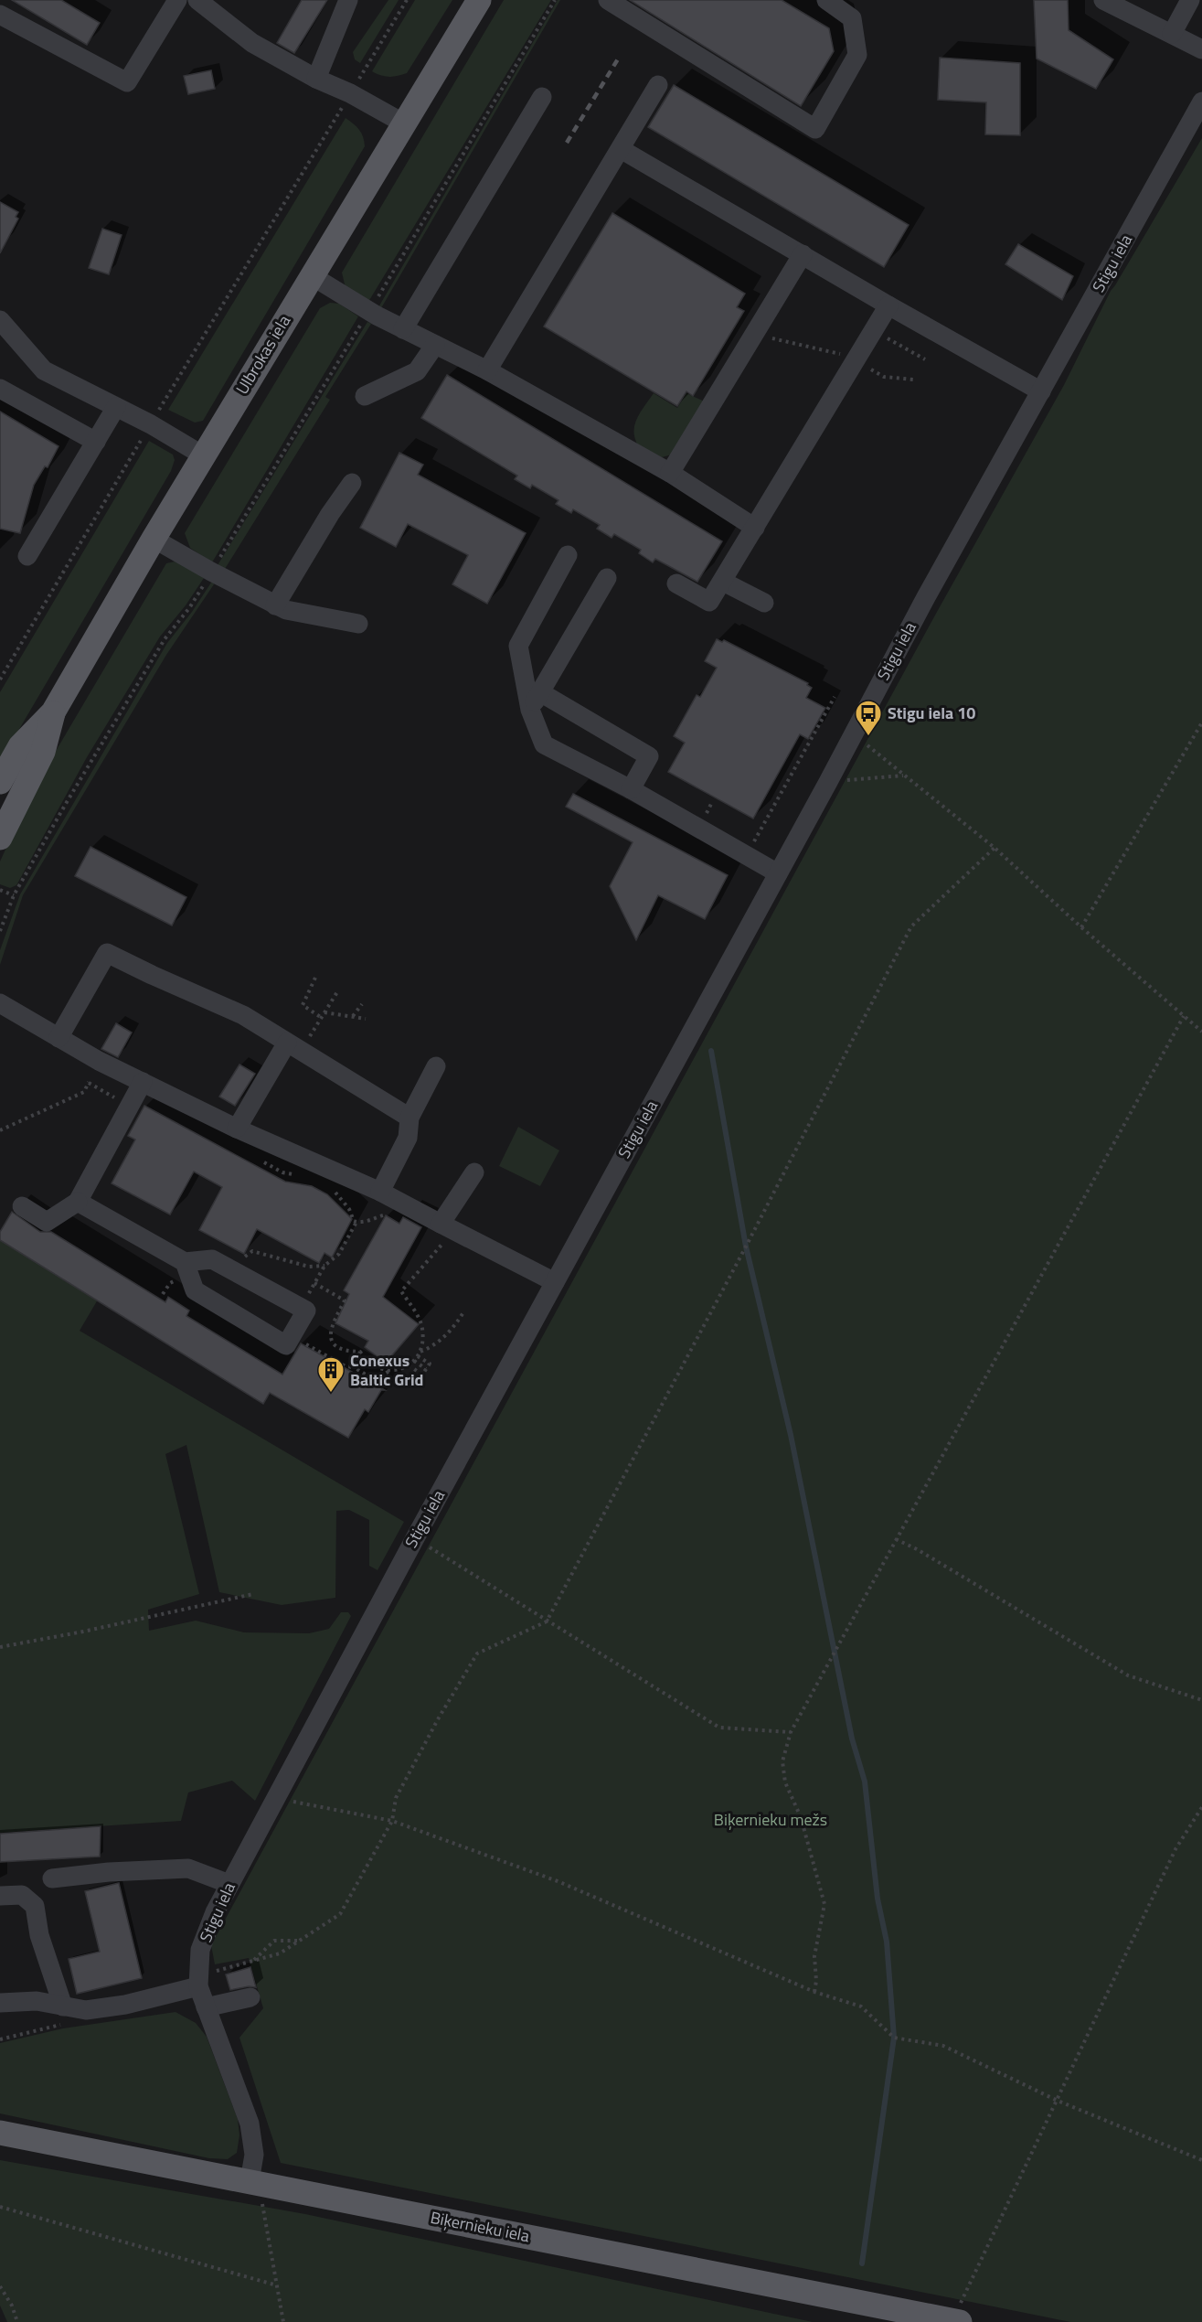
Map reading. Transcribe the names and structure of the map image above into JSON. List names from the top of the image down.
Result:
{
  "streets": {
    "main road": ["Ulbrokas iela", "Biķernieku iela"],
    "street": ["Stigu iela"]
  },
  "crossings": [
    ["Stigu iela", "Biķernieku iela"]
  ],
  "parks": ["Biķernieku mežs"],
  "places": {
    "bus stop": ["Stigu iela 10"],
    "building": ["Conexus Baltic Grid"]
  }
}
